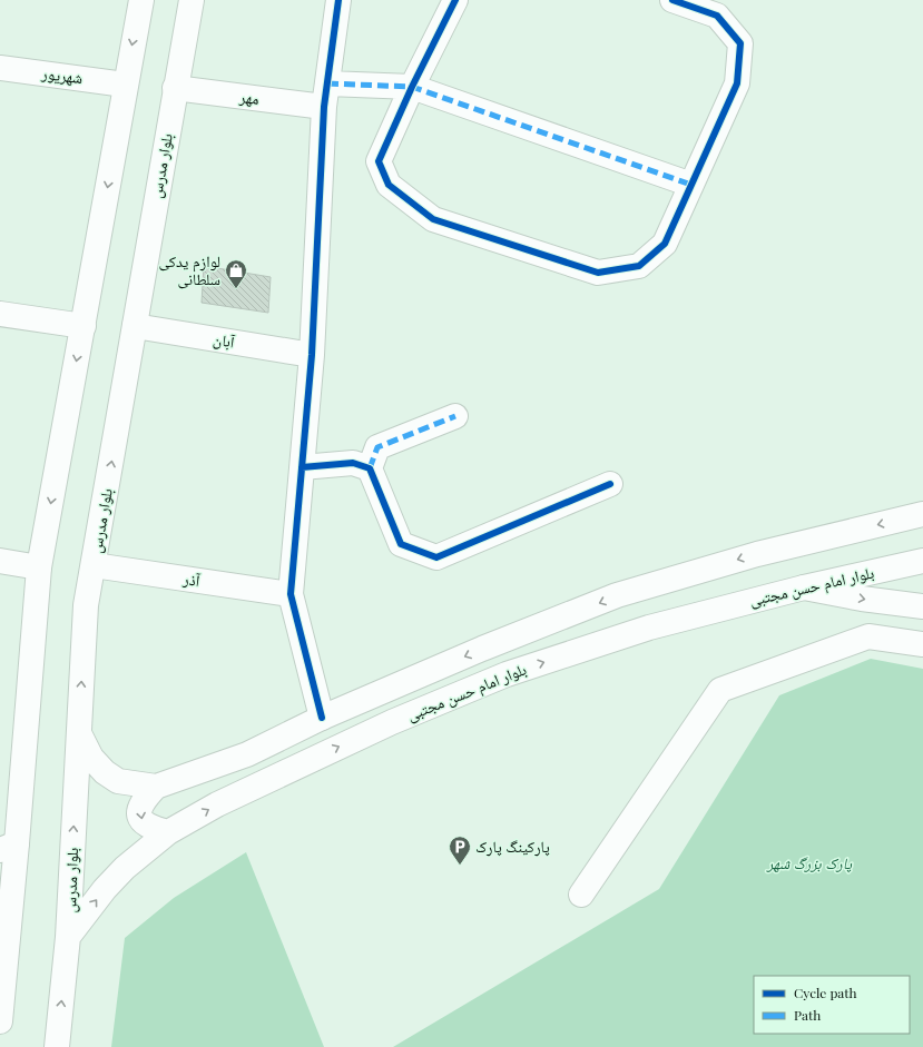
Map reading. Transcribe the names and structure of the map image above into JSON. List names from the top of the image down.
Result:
{
  "streets": {
    "main road": [
      "شهریور",
      "مهر",
      "بلوار مدرس",
      "آبان",
      "آذر",
      "بلوار امام حسن مجتبی"
    ]
  },
  "crossings": [
    ["مهر", "بلوار مدرس"],
    ["بلوار مدرس", "آبان"],
    ["بلوار مدرس", "آذر"],
    ["بلوار مدرس", "بلوار امام حسن مجتبی"]
  ],
  "parks": ["پارک بزرگ شهر"],
  "places": {
    "shop": ["لوازم یدکی سلطانی"],
    "parking": ["پارکینگ پارک"]
  },
  "legend": ["Cycle path", "Path"]
}
